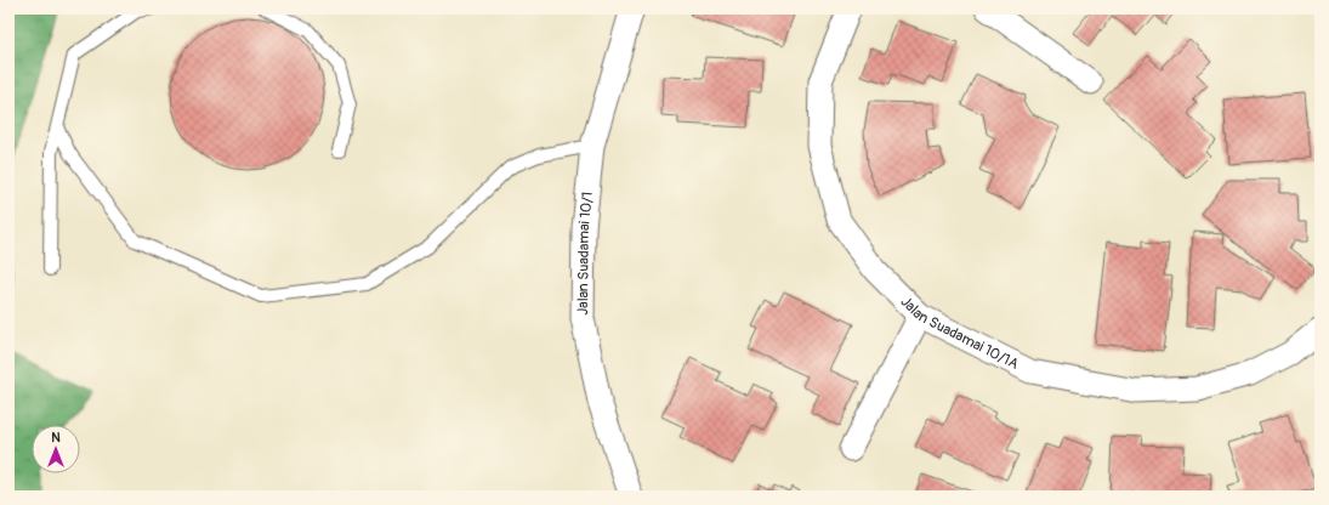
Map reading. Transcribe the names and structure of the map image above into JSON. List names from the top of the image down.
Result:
{
  "streets": {
    "street": ["Jalan Suadamai 10/1", "Jalan Suadamai 10/1A"]
  },
  "north": "top"
}
